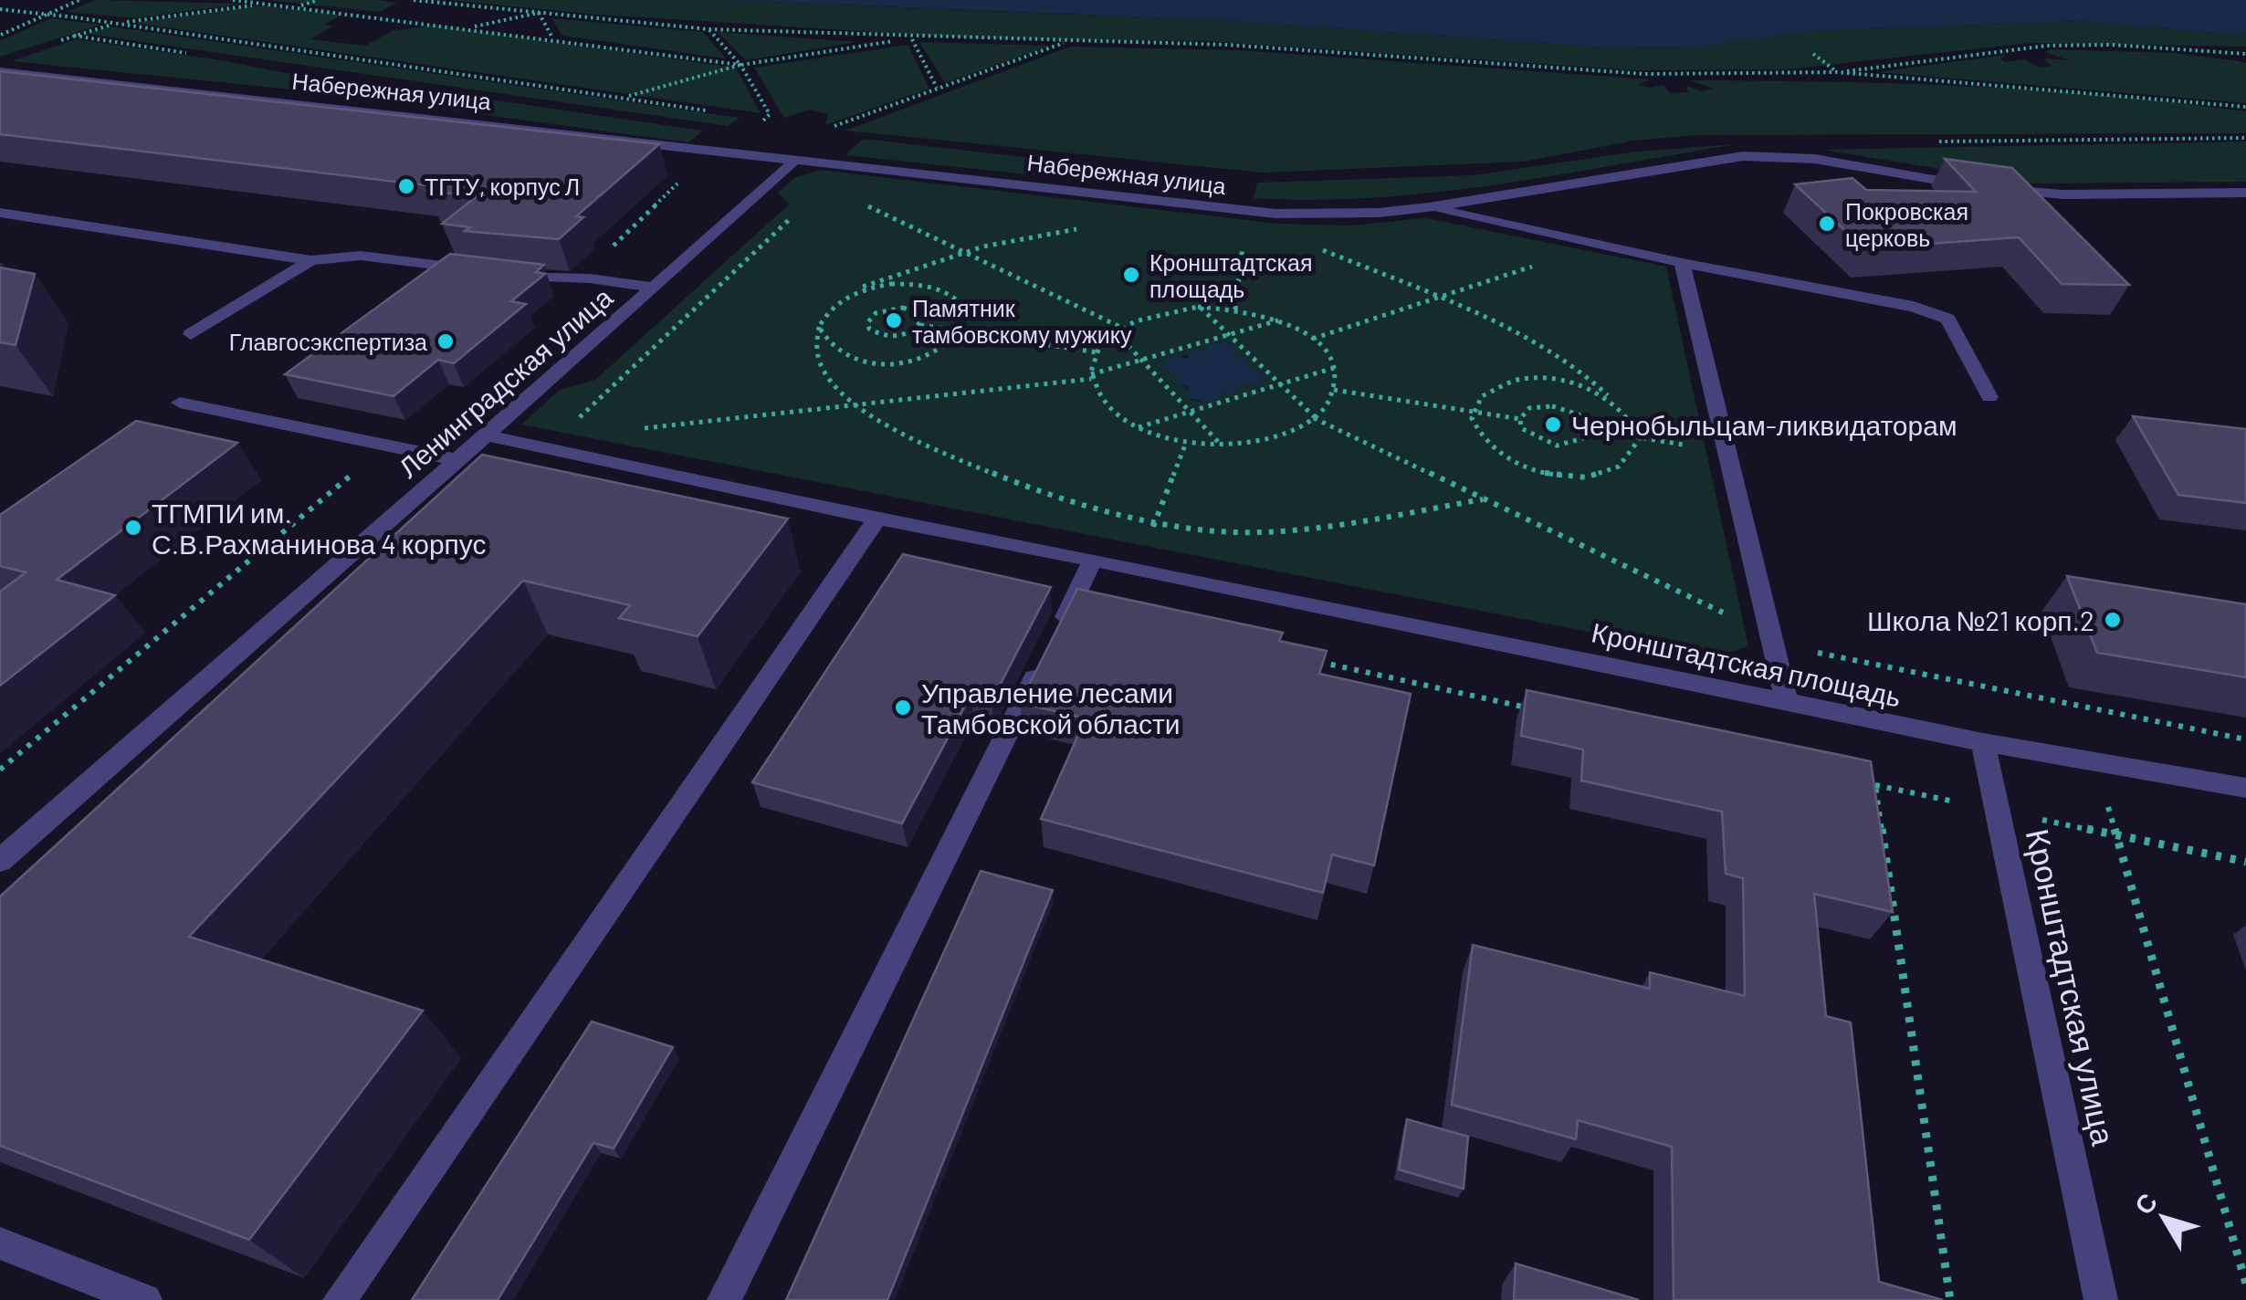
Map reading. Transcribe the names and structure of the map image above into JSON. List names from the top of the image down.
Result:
{
  "streets": {
    "street": [
      "Набережная улица",
      "Ленинградская улица",
      "Кронштадтская площадь",
      "Кронштадтская улица"
    ]
  },
  "crossings": [
    ["Набережная улица", "Ленинградская улица"],
    ["Ленинградская улица", "Кронштадтская площадь"],
    ["Кронштадтская площадь", "Кронштадтская улица"]
  ],
  "places": [
    "ТГТУ, корпус Л",
    "Покровская церковь",
    "Кронштадтская площадь",
    "Памятник тамбовскому мужику",
    "Главгосэкспертиза",
    "Чернобыльцам-ликвидаторам",
    "ТГМПИ им. С.В.Рахманинова 4 корпус",
    "Школа №21 корп.2",
    "Управление лесами Тамбовской области"
  ],
  "north": "top left"
}
